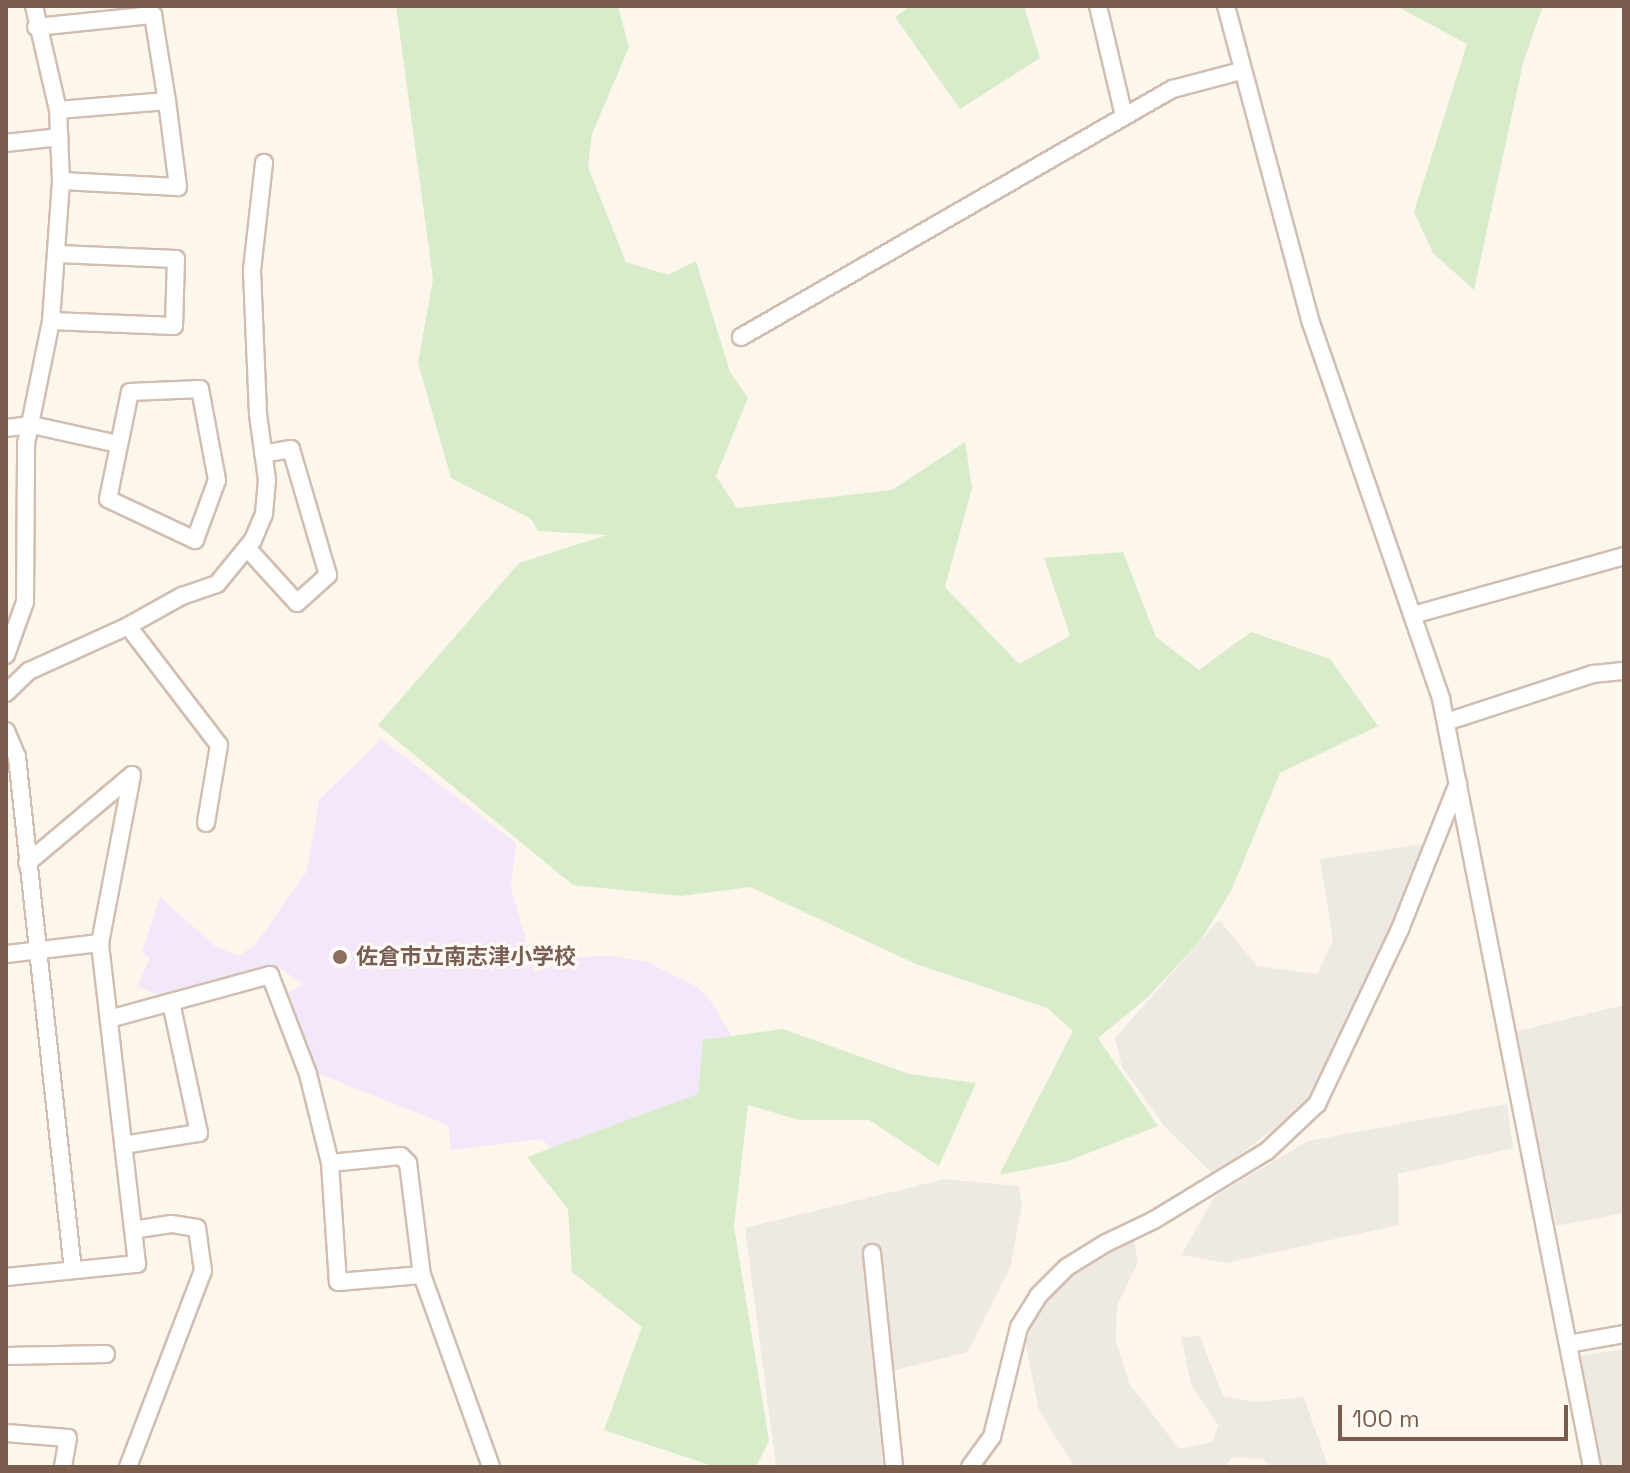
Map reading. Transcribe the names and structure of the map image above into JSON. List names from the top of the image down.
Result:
{
  "places": ["佐倉市立南志津小学校"],
  "scale_bar": "100 m"
}
